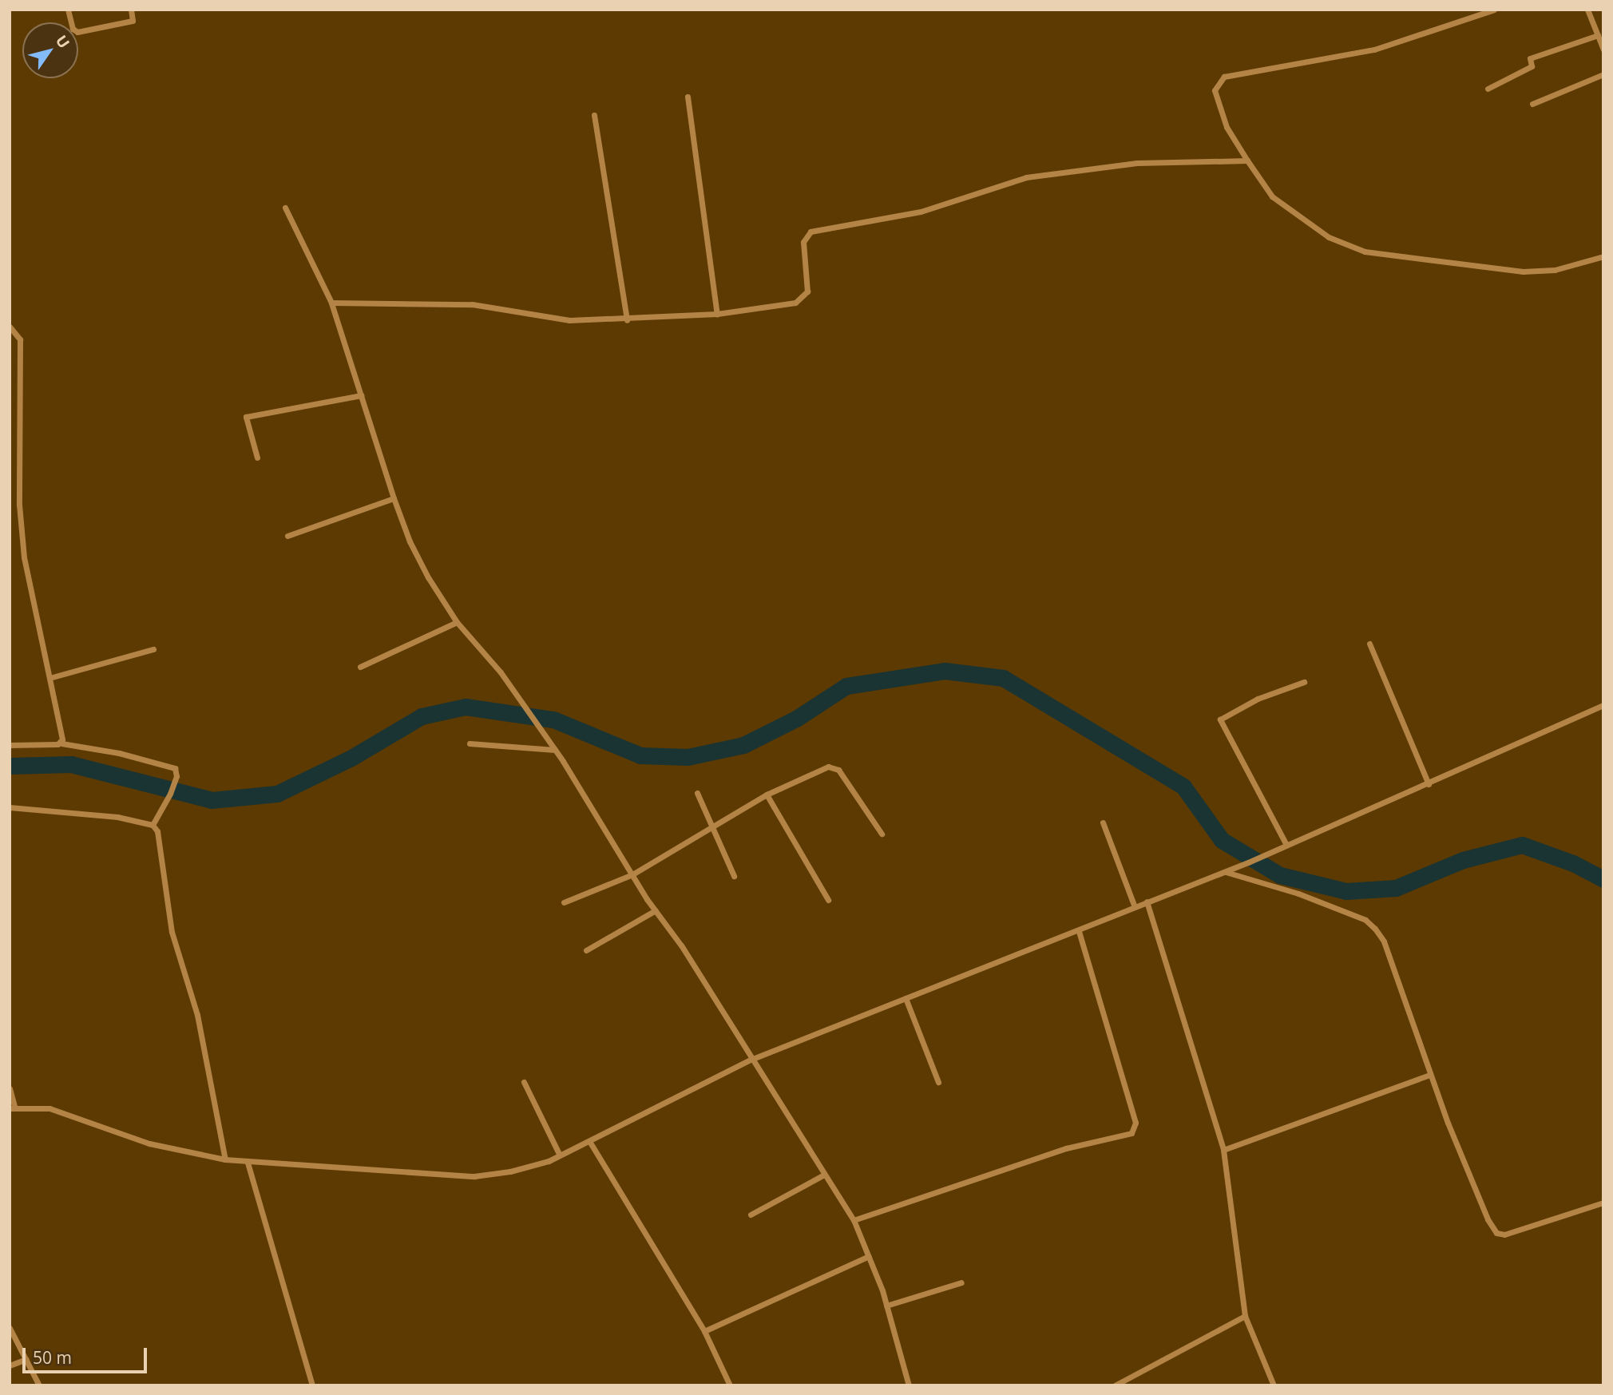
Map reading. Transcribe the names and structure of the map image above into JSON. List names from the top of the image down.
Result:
{
  "scale_bar": "50 m",
  "north": "top right"
}
